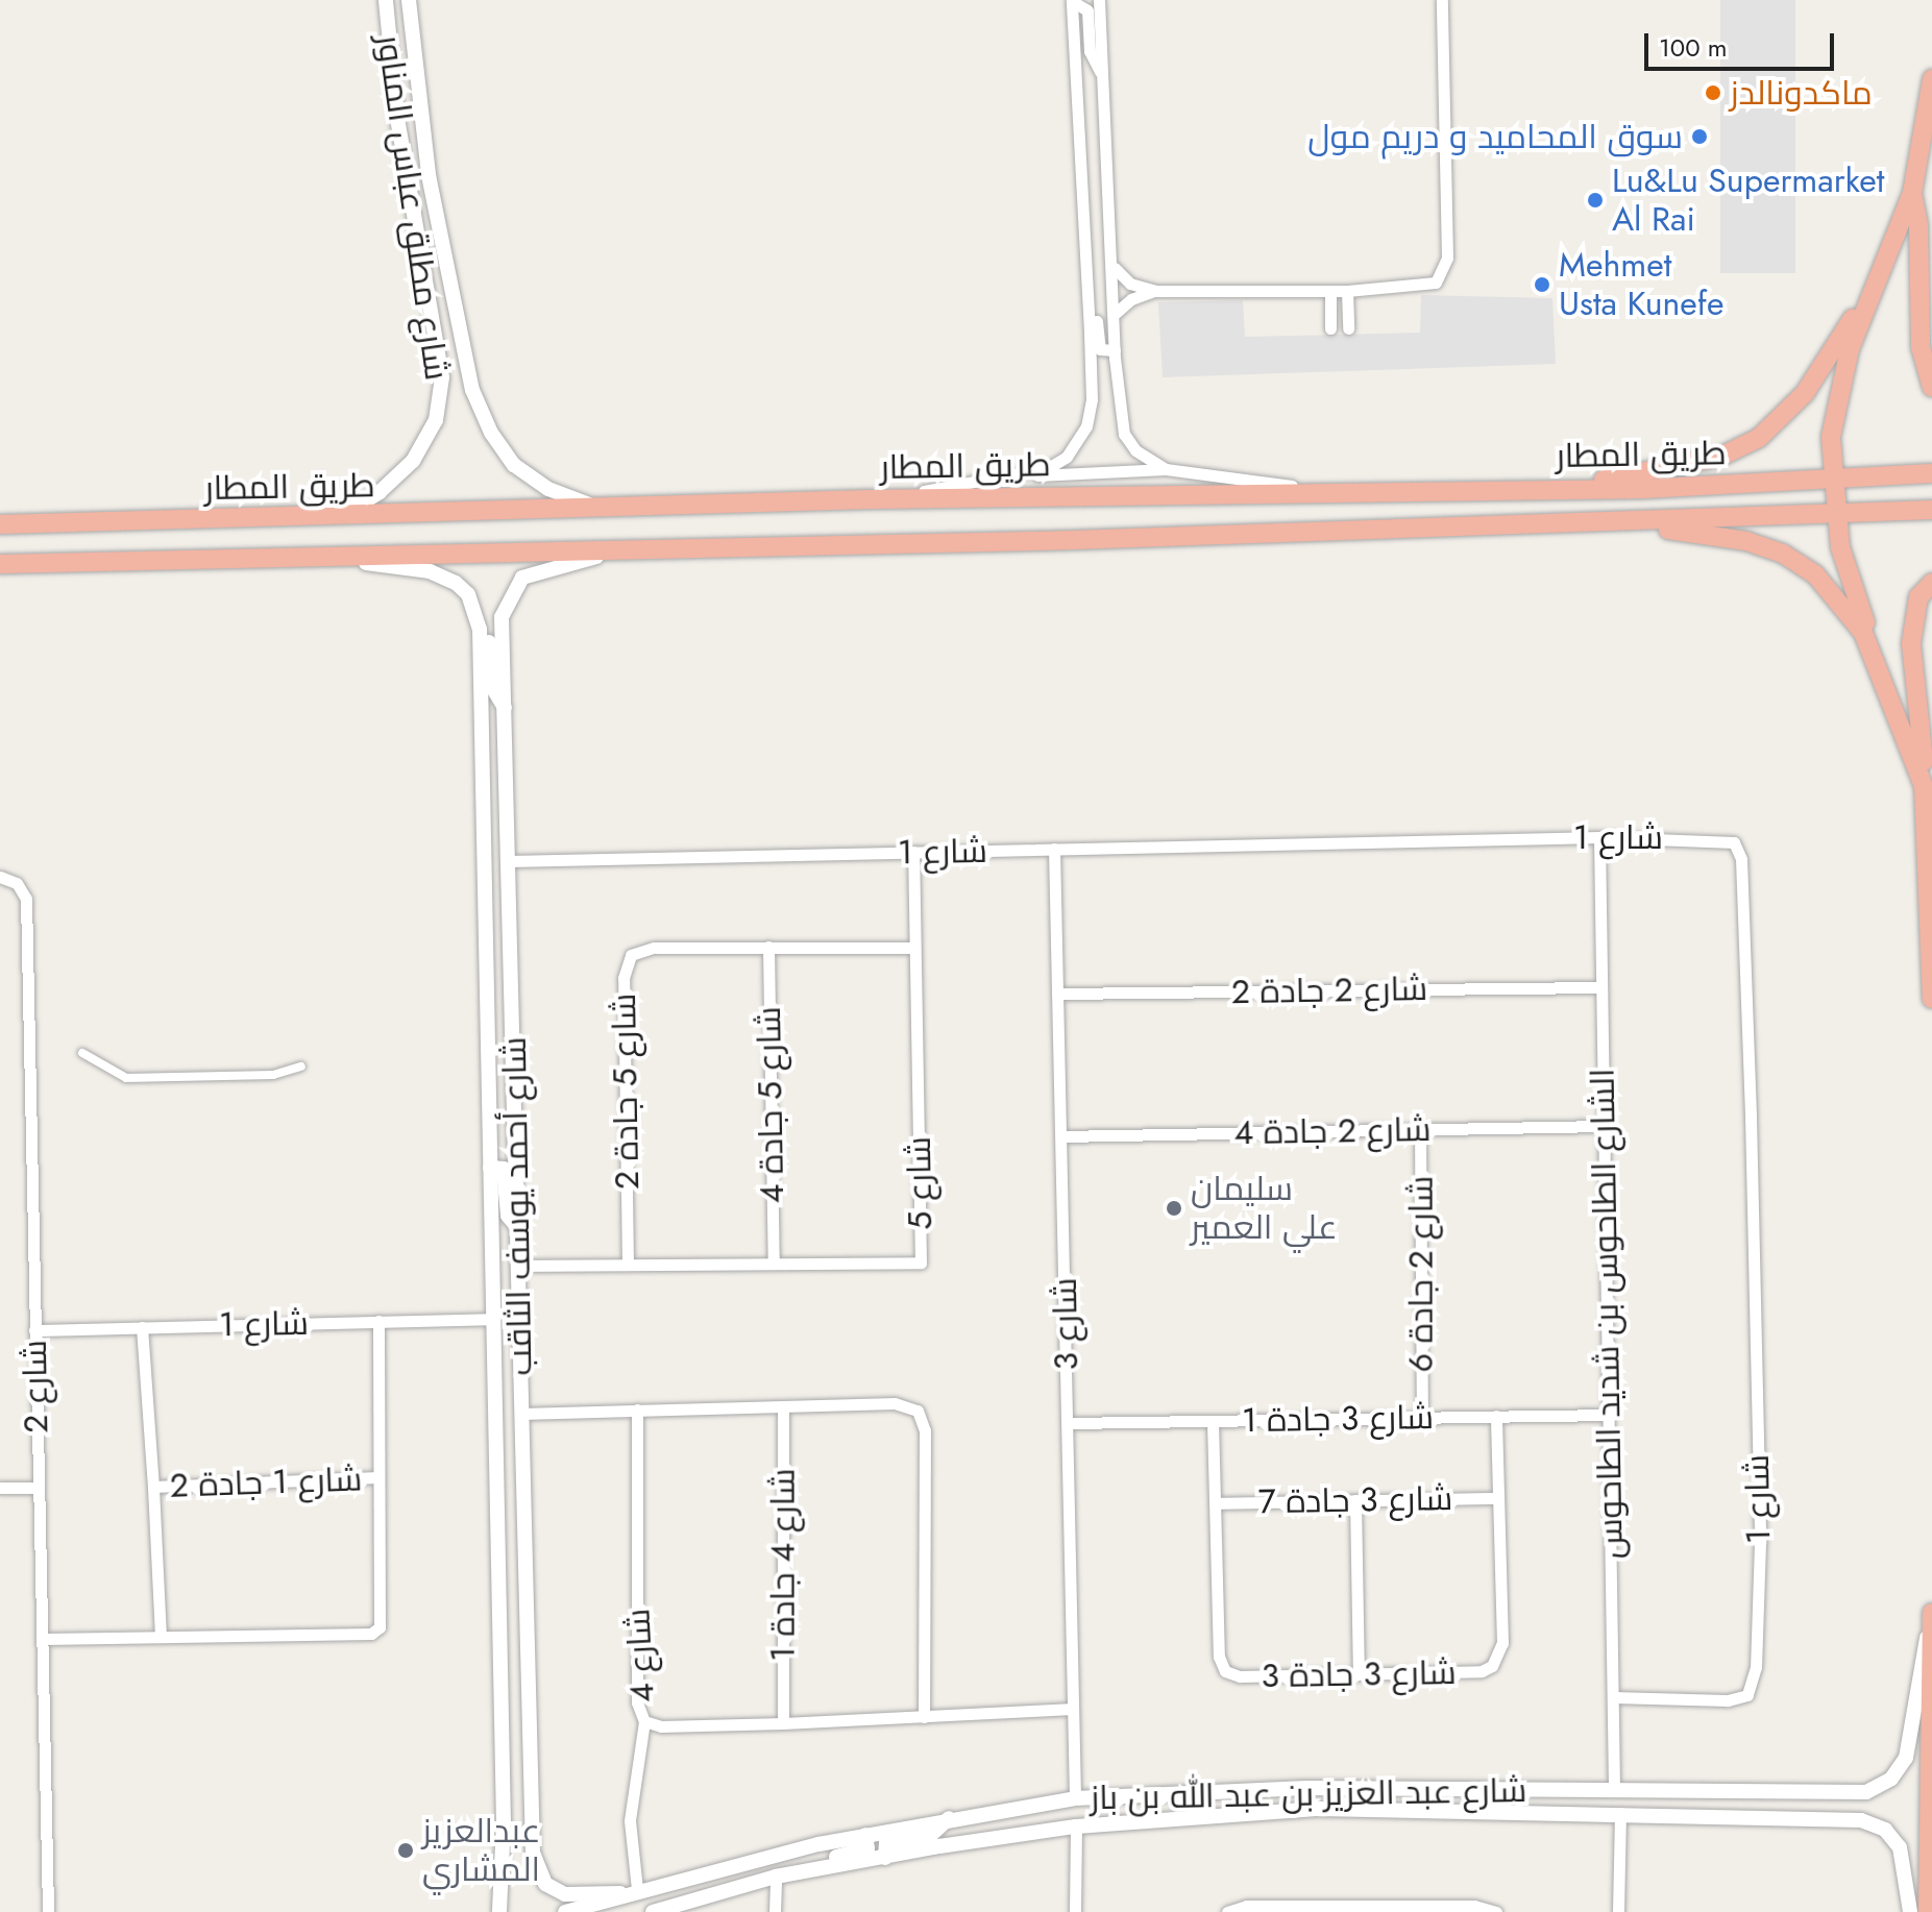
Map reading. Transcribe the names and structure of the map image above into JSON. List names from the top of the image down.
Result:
{
  "streets": {
    "highway": ["طريق المطار"],
    "street": [
      "شارع مطلق عباس المناور",
      "شارع 1",
      "شارع 2 جادة 2",
      "شارع 5 جادة 2",
      "شارع 5 جادة 4",
      "شارع 2 جادة 4",
      "شارع 5",
      "شارع أحمد يوسف الثاقب",
      "شارع 2 جادة 6",
      "الشارع الطاحوس بن شديد الطاحوس",
      "شارع 3",
      "شارع 2",
      "شارع 3 جادة 1",
      "شارع 1 جادة 2",
      "شارع 3 جادة 7",
      "شارع 4 جادة 1",
      "شارع 4",
      "شارع 3 جادة 3",
      "شارع عبد العزيز بن عبد الله بن باز"
    ]
  },
  "crossings": [
    ["شارع مطلق عباس المناور", "طريق المطار"],
    ["طريق المطار", "شارع أحمد يوسف الثاقب"],
    ["شارع 1", "شارع 5"],
    ["شارع 1", "شارع أحمد يوسف الثاقب"],
    ["شارع 1", "الشارع الطاحوس بن شديد الطاحوس"],
    ["شارع 1", "شارع 3"],
    ["شارع 1", "شارع 2"],
    ["شارع 1", "شارع 1 جادة 2"],
    ["شارع 2 جادة 2", "الشارع الطاحوس بن شديد الطاحوس"],
    ["شارع 2 جادة 2", "شارع 3"],
    ["شارع 5 جادة 2", "شارع 5 جادة 4"],
    ["شارع 5 جادة 2", "شارع 5"],
    ["شارع 5 جادة 4", "شارع 5"],
    ["شارع 2 جادة 4", "شارع 2 جادة 6"],
    ["شارع 2 جادة 4", "الشارع الطاحوس بن شديد الطاحوس"],
    ["شارع 2 جادة 4", "شارع 3"],
    ["شارع 5", "شارع أحمد يوسف الثاقب"],
    ["شارع أحمد يوسف الثاقب", "شارع عبد العزيز بن عبد الله بن باز"],
    ["شارع 2 جادة 6", "شارع 3 جادة 1"],
    ["الشارع الطاحوس بن شديد الطاحوس", "شارع 3 جادة 1"],
    ["الشارع الطاحوس بن شديد الطاحوس", "شارع عبد العزيز بن عبد الله بن باز"],
    ["شارع 3", "شارع 3 جادة 1"],
    ["شارع 3", "شارع 4"],
    ["شارع 3", "شارع عبد العزيز بن عبد الله بن باز"],
    ["شارع 2", "شارع 1 جادة 2"],
    ["شارع 3 جادة 1", "شارع 3 جادة 3"],
    ["شارع 3 جادة 7", "شارع 3 جادة 3"],
    ["شارع 4 جادة 1", "شارع 4"]
  ],
  "places": [
    "ماكدونالدز",
    "سوق المحاميد و دريم مول",
    "Lu&Lu Supermarket Al Rai",
    "Mehmet Usta Kunefe",
    "سليمان علي العمير",
    "عبدالعزيز المشاري"
  ],
  "scale_bar": "100 m"
}
